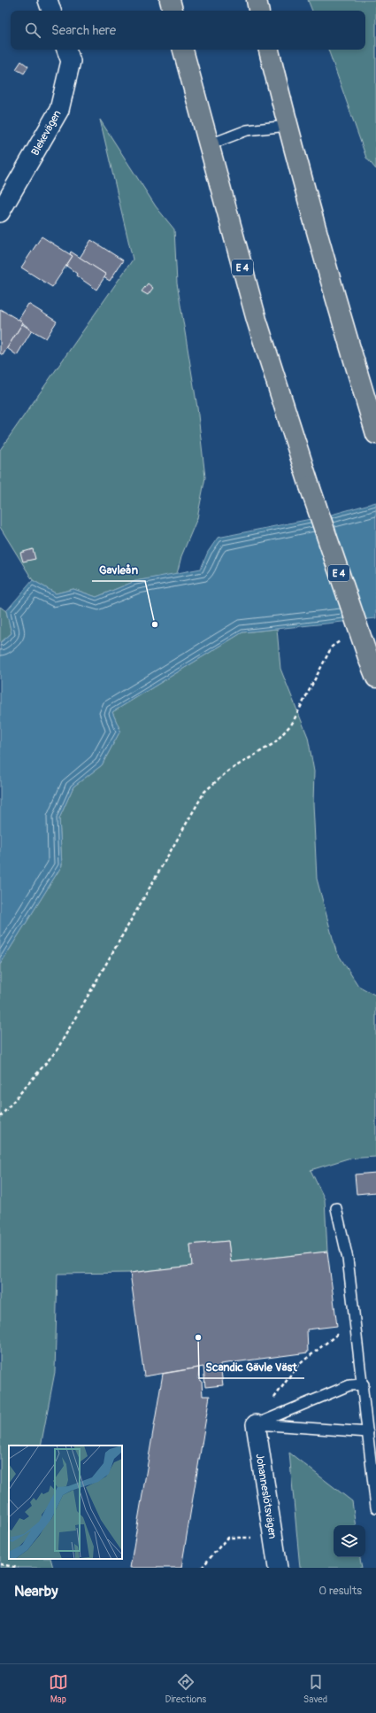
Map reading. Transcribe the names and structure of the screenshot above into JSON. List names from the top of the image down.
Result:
{
  "streets": {
    "highway": ["E 4"],
    "street": ["Blekevägen", "Johanneslötsvägen"]
  },
  "places": ["Gavleån", "Scandic Gävle Väst"],
  "page": {
    "search": "Search here",
    "heading": ["Nearby", "0 results"],
    "nav": ["Map", "Directions", "Saved"]
  }
}
